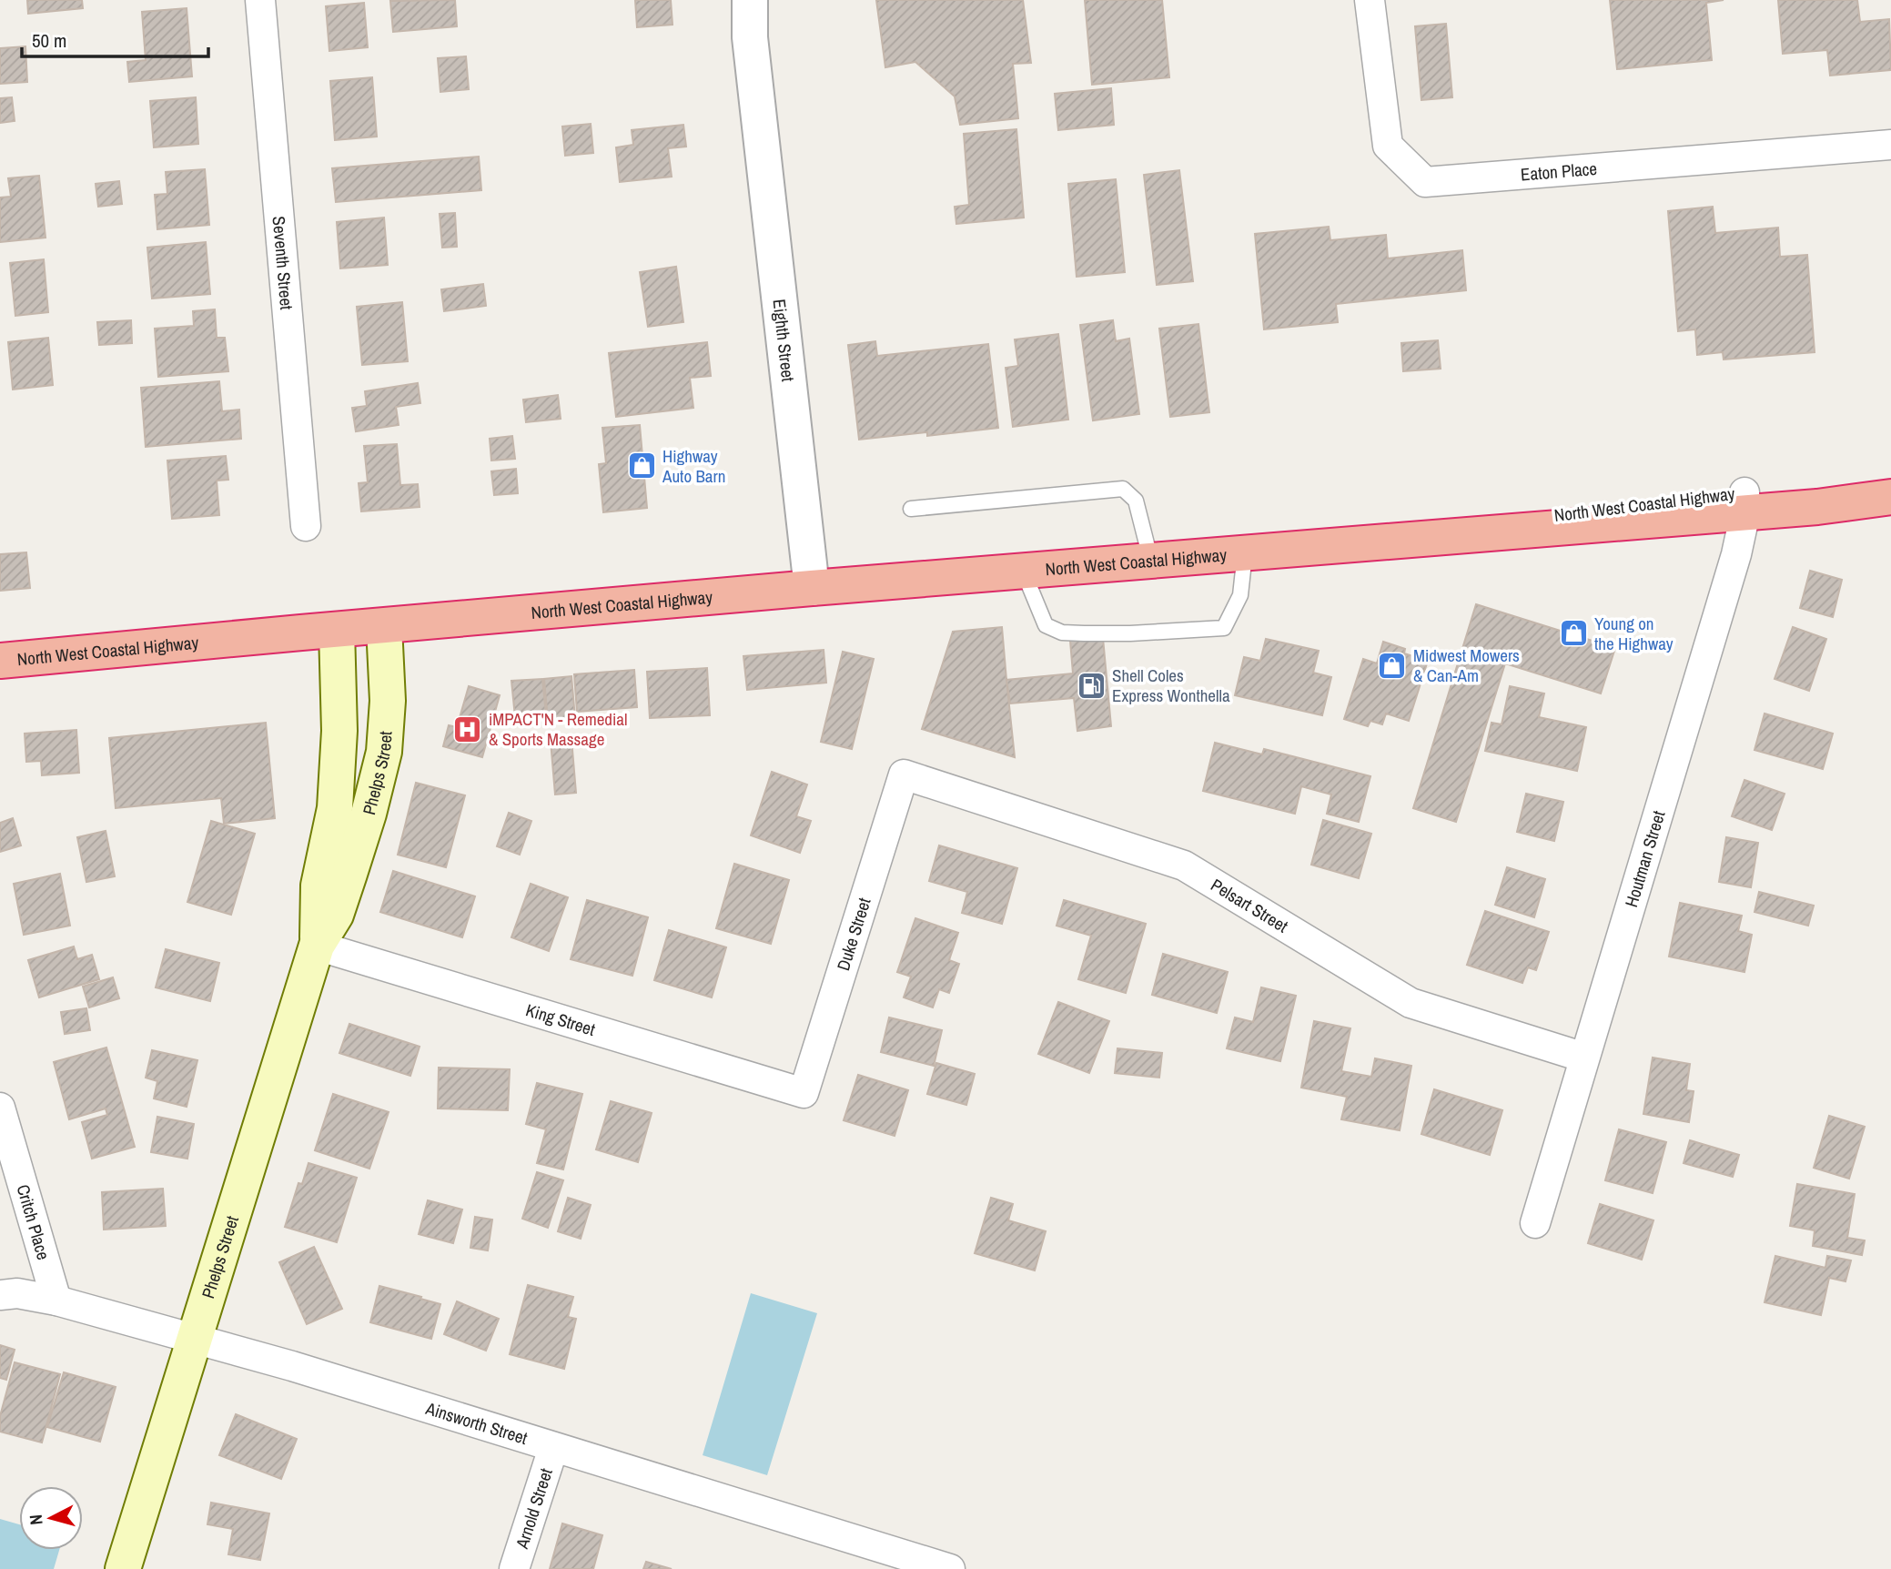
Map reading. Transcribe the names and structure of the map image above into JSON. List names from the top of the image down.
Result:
{
  "streets": {
    "highway": ["North West Coastal Highway"],
    "main road": ["Phelps Street"],
    "street": [
      "Eaton Place",
      "Seventh Street",
      "Eighth Street",
      "Houtman Street",
      "Pelsart Street",
      "Duke Street",
      "King Street",
      "Critch Place",
      "Ainsworth Street",
      "Arnold Street"
    ]
  },
  "crossings": [
    ["Eighth Street", "North West Coastal Highway"],
    ["North West Coastal Highway", "Phelps Street"],
    ["North West Coastal Highway", "Houtman Street"],
    ["Phelps Street", "King Street"],
    ["Phelps Street", "Ainsworth Street"],
    ["Houtman Street", "Pelsart Street"],
    ["Pelsart Street", "Duke Street"],
    ["Duke Street", "King Street"],
    ["Critch Place", "Ainsworth Street"],
    ["Ainsworth Street", "Arnold Street"]
  ],
  "places": {
    "shop": ["Highway Auto Barn", "Young on the Highway", "Midwest Mowers & Can-Am"],
    "fuel station": ["Shell Coles Express Wonthella"],
    "hospital": ["iMPACT'N - Remedial & Sports Massage"]
  },
  "scale_bar": "50 m",
  "north": "left"
}
